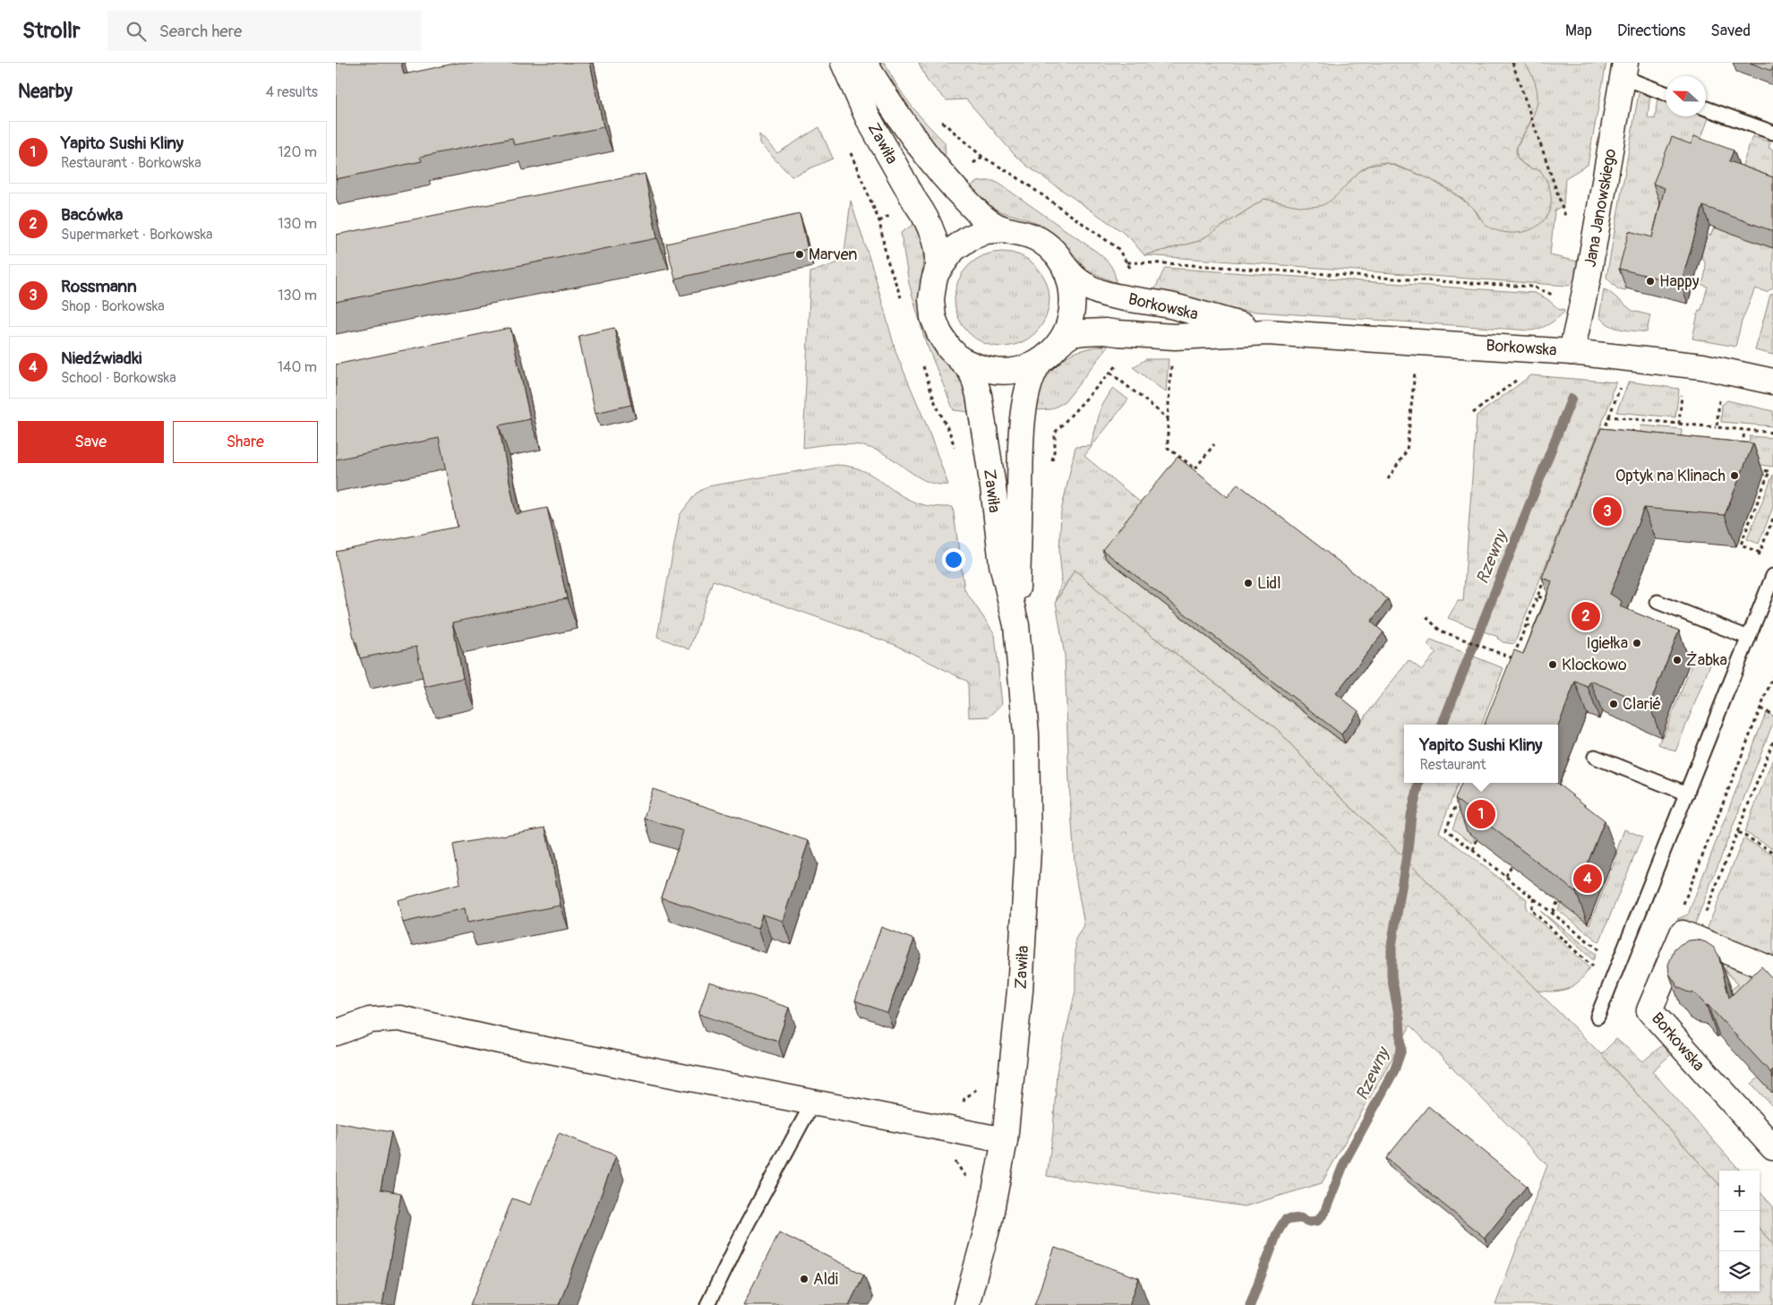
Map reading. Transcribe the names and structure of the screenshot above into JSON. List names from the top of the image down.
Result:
{
  "streets": {
    "street": ["Zawiła", "Jana Janowskiego", "Borkowska"]
  },
  "crossings": [
    ["Zawiła", "Borkowska"],
    ["Jana Janowskiego", "Borkowska"]
  ],
  "water": ["Rzewny"],
  "places": [
    "Marven",
    "Happy",
    "Optyk na Klinach",
    "Lidl",
    "Igiełka",
    "Żabka",
    "Klockowo",
    "Clarié",
    "Aldi"
  ],
  "north": "left",
  "page": {
    "header": "Strollr",
    "search": "Search here",
    "nav": ["Map", "Directions", "Saved"],
    "heading": ["Nearby", "4 results"],
    "list": [
      {
        "mark": "1",
        "name": "Yapito Sushi Kliny",
        "note": "Restaurant · Borkowska",
        "value": "120 m"
      },
      {
        "mark": "2",
        "name": "Bacówka",
        "note": "Supermarket · Borkowska",
        "value": "130 m"
      },
      {
        "mark": "3",
        "name": "Rossmann",
        "note": "Shop · Borkowska",
        "value": "130 m"
      },
      {
        "mark": "4",
        "name": "Niedźwiadki",
        "note": "School · Borkowska",
        "value": "140 m"
      }
    ],
    "buttons": ["Save", "Share"],
    "pins": [
      "3",
      "2",
      "1",
      "4"
    ],
    "popup": ["Yapito Sushi Kliny", "Restaurant"],
    "map_buttons": ["+", "−"]
  }
}
